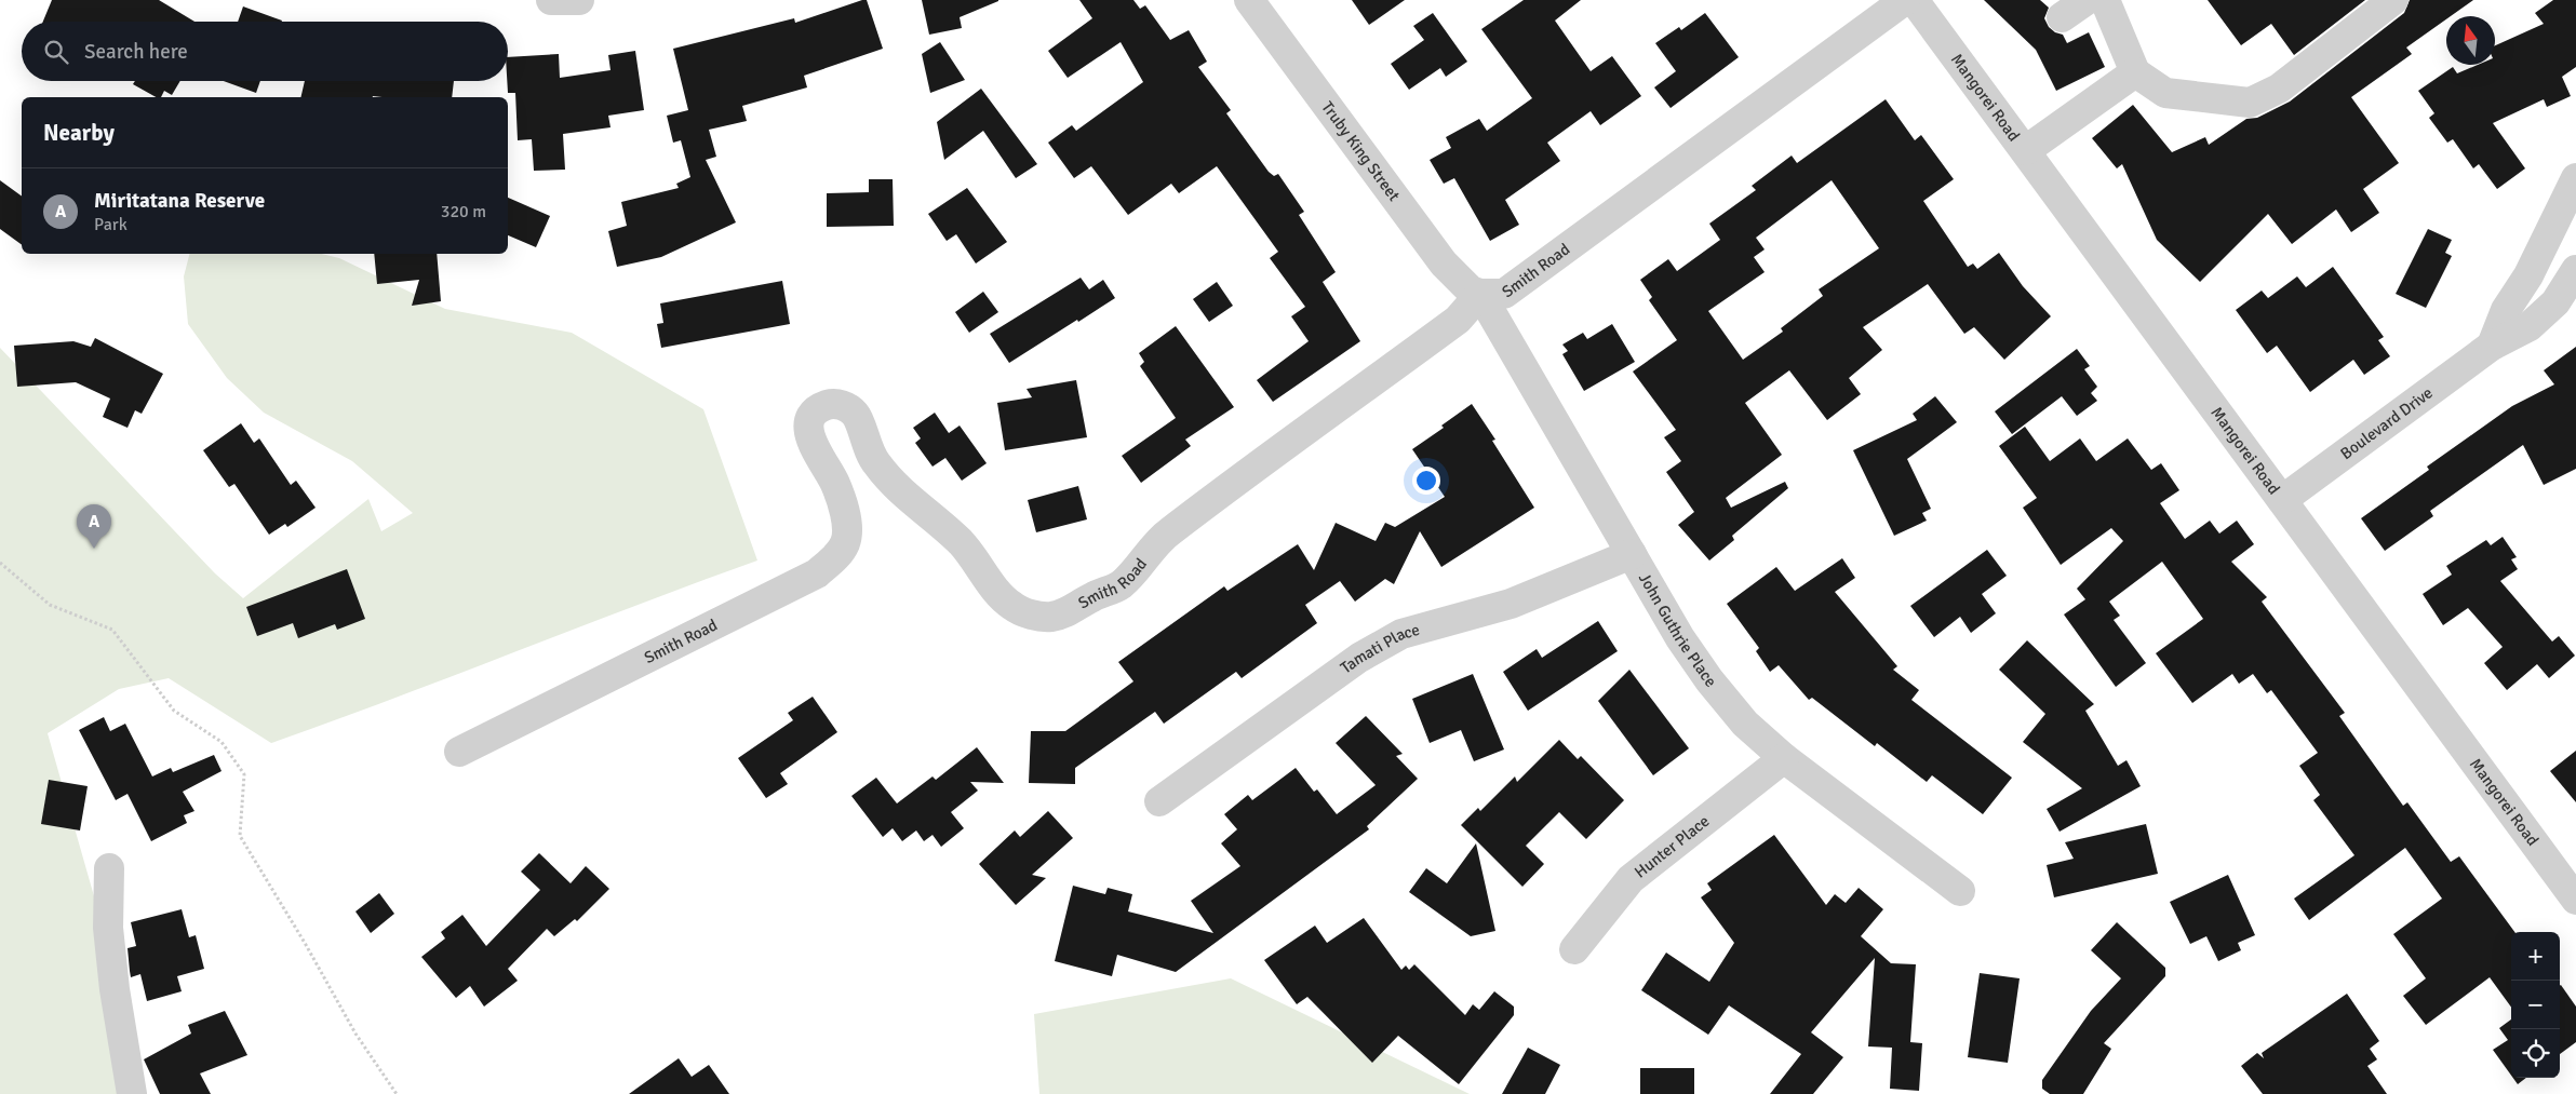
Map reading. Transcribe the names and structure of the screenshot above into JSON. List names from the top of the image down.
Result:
{
  "streets": {
    "street": [
      "Mangorei Road",
      "Truby King Street",
      "Smith Road",
      "Boulevard Drive",
      "John Guthrie Place",
      "Tamati Place",
      "Hunter Place"
    ]
  },
  "crossings": [
    ["Mangorei Road", "Smith Road"],
    ["Mangorei Road", "Boulevard Drive"],
    ["Truby King Street", "Smith Road"],
    ["Truby King Street", "John Guthrie Place"],
    ["Smith Road", "John Guthrie Place"],
    ["John Guthrie Place", "Tamati Place"],
    ["John Guthrie Place", "Hunter Place"]
  ],
  "north": "top",
  "page": {
    "search": "Search here",
    "heading": "Nearby",
    "list": [
      {
        "mark": "A",
        "name": "Miritatana Reserve",
        "note": "Park",
        "value": "320 m"
      }
    ],
    "pins": "A",
    "map_buttons": ["+", "−"]
  }
}
